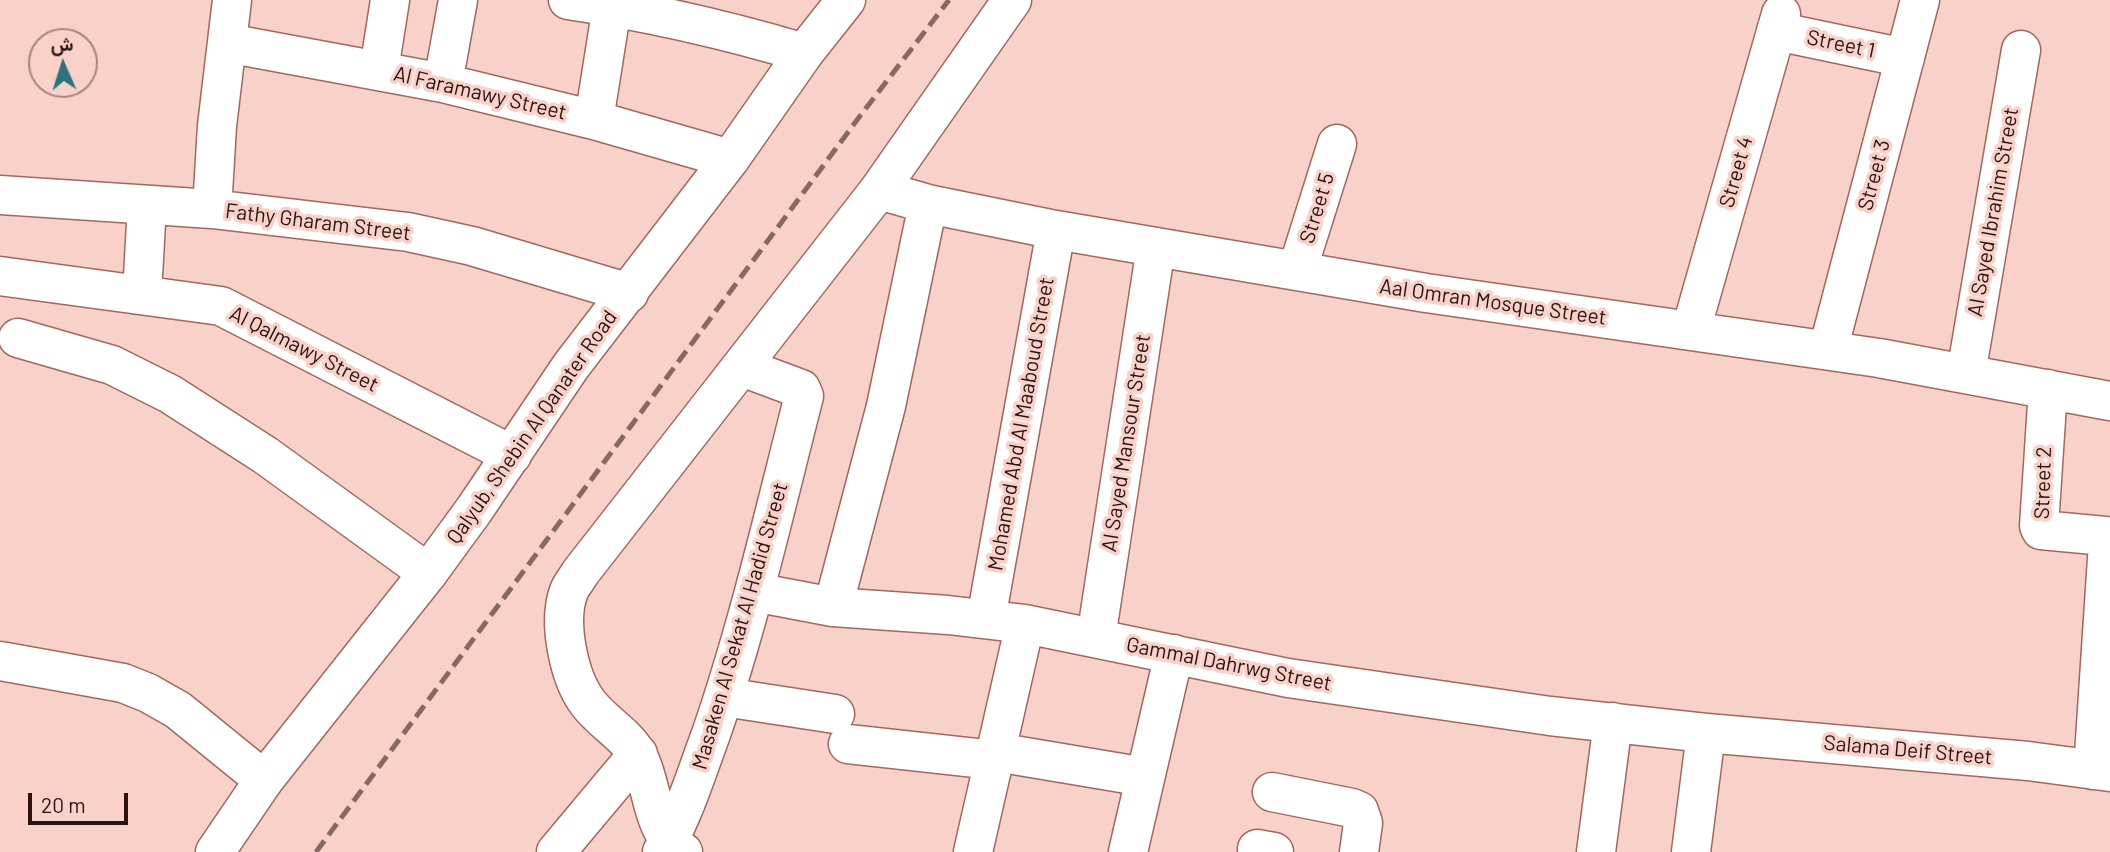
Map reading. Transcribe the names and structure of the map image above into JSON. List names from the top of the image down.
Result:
{
  "streets": {
    "street": [
      "Street 1",
      "Al Faramawy Street",
      "Street 4",
      "Street 3",
      "Street 5",
      "Al Sayed Ibrahim Street",
      "Fathy Gharam Street",
      "Aal Omran Mosque Street",
      "Al Qalmawy Street",
      "Mohamed Abd Al Maaboud Street",
      "Qalyub, Shebin Al Qanater Road",
      "Al Sayed Mansour Street",
      "Street 2",
      "Masaken Al Sekat Al Hadid Street",
      "Gammal Dahrwg Street",
      "Salama Deif Street"
    ]
  },
  "crossings": [
    ["Street 1", "Street 4"],
    ["Street 1", "Street 3"],
    ["Al Faramawy Street", "Qalyub, Shebin Al Qanater Road"],
    ["Street 4", "Aal Omran Mosque Street"],
    ["Street 3", "Aal Omran Mosque Street"],
    ["Street 5", "Aal Omran Mosque Street"],
    ["Al Sayed Ibrahim Street", "Aal Omran Mosque Street"],
    ["Fathy Gharam Street", "Qalyub, Shebin Al Qanater Road"],
    ["Aal Omran Mosque Street", "Mohamed Abd Al Maaboud Street"],
    ["Aal Omran Mosque Street", "Al Sayed Mansour Street"],
    ["Aal Omran Mosque Street", "Street 2"],
    ["Al Qalmawy Street", "Qalyub, Shebin Al Qanater Road"],
    ["Mohamed Abd Al Maaboud Street", "Gammal Dahrwg Street"],
    ["Al Sayed Mansour Street", "Gammal Dahrwg Street"],
    ["Street 2", "Salama Deif Street"],
    ["Masaken Al Sekat Al Hadid Street", "Gammal Dahrwg Street"],
    ["Gammal Dahrwg Street", "Salama Deif Street"]
  ],
  "scale_bar": "20 m",
  "north": "top"
}
